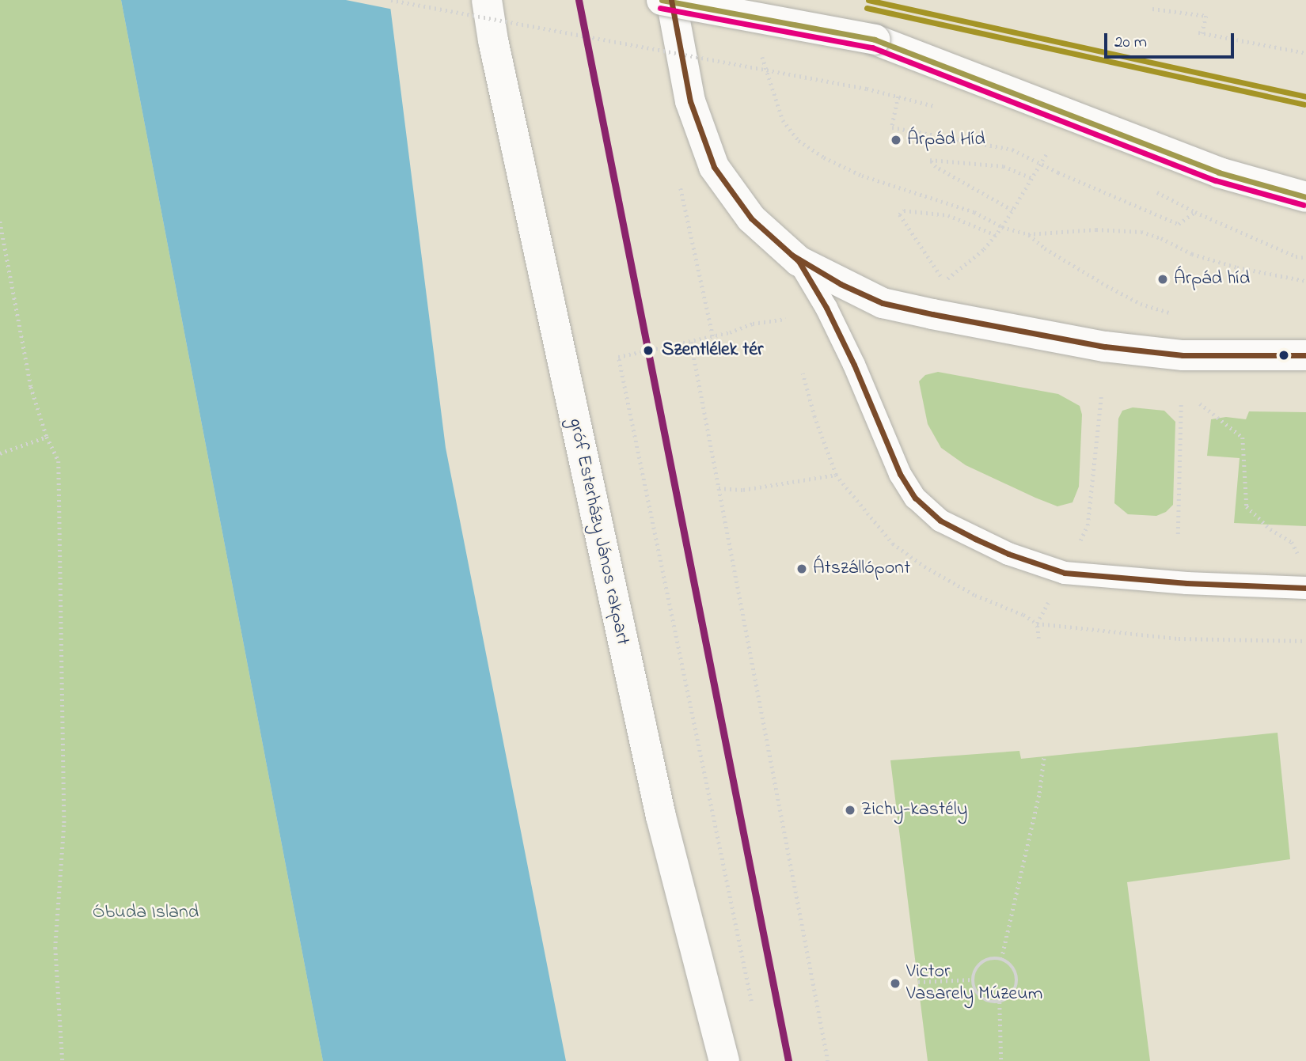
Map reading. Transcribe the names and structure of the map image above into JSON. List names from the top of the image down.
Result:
{
  "streets": {
    "main road": ["gróf Esterházy János rakpart"]
  },
  "parks": ["Óbuda Island"],
  "places": [
    "Árpád Híd",
    "Árpád híd",
    "Szentlélek tér",
    "Átszállópont",
    "Zichy-kastély",
    "Victor Vasarely Múzeum"
  ],
  "scale_bar": "20 m"
}
